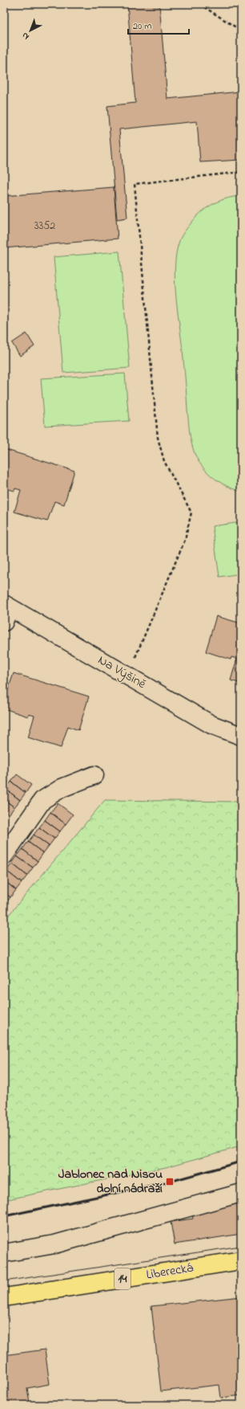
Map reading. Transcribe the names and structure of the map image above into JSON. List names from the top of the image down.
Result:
{
  "streets": {
    "main road": ["Liberecká", "14"],
    "street": ["Na Výšině"]
  },
  "places": {
    "transit": ["Jablonec nad Nisou dolní nádraží"]
  },
  "house_numbers": ["3352"],
  "scale_bar": "20 m",
  "north": "bottom left"
}
